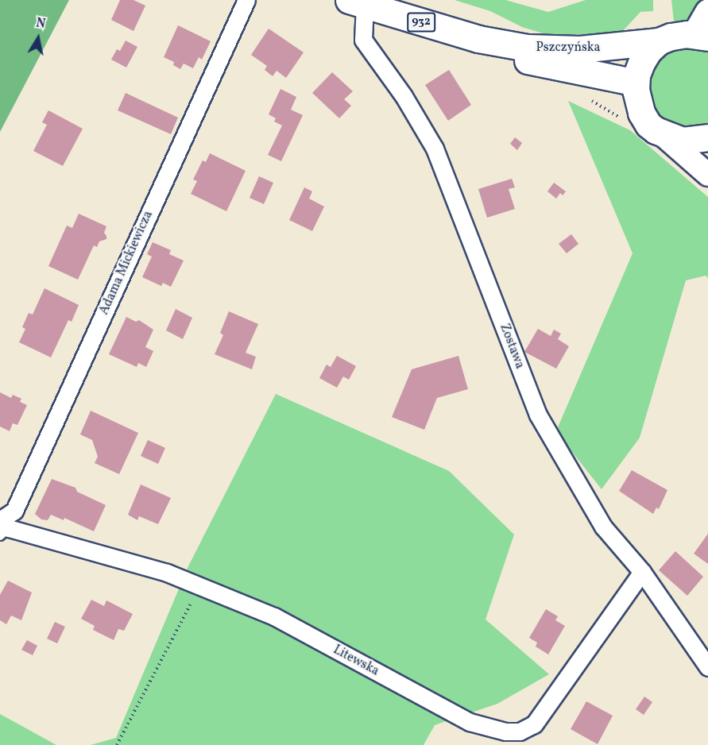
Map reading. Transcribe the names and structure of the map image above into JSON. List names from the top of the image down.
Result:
{
  "streets": {
    "main road": ["932", "Pszczyńska"],
    "street": ["Adama Mickiewicza", "Zostawa", "Litewska"]
  },
  "crossings": [
    ["Pszczyńska", "Zostawa"],
    ["Adama Mickiewicza", "Litewska"],
    ["Zostawa", "Litewska"]
  ],
  "north": "top"
}
